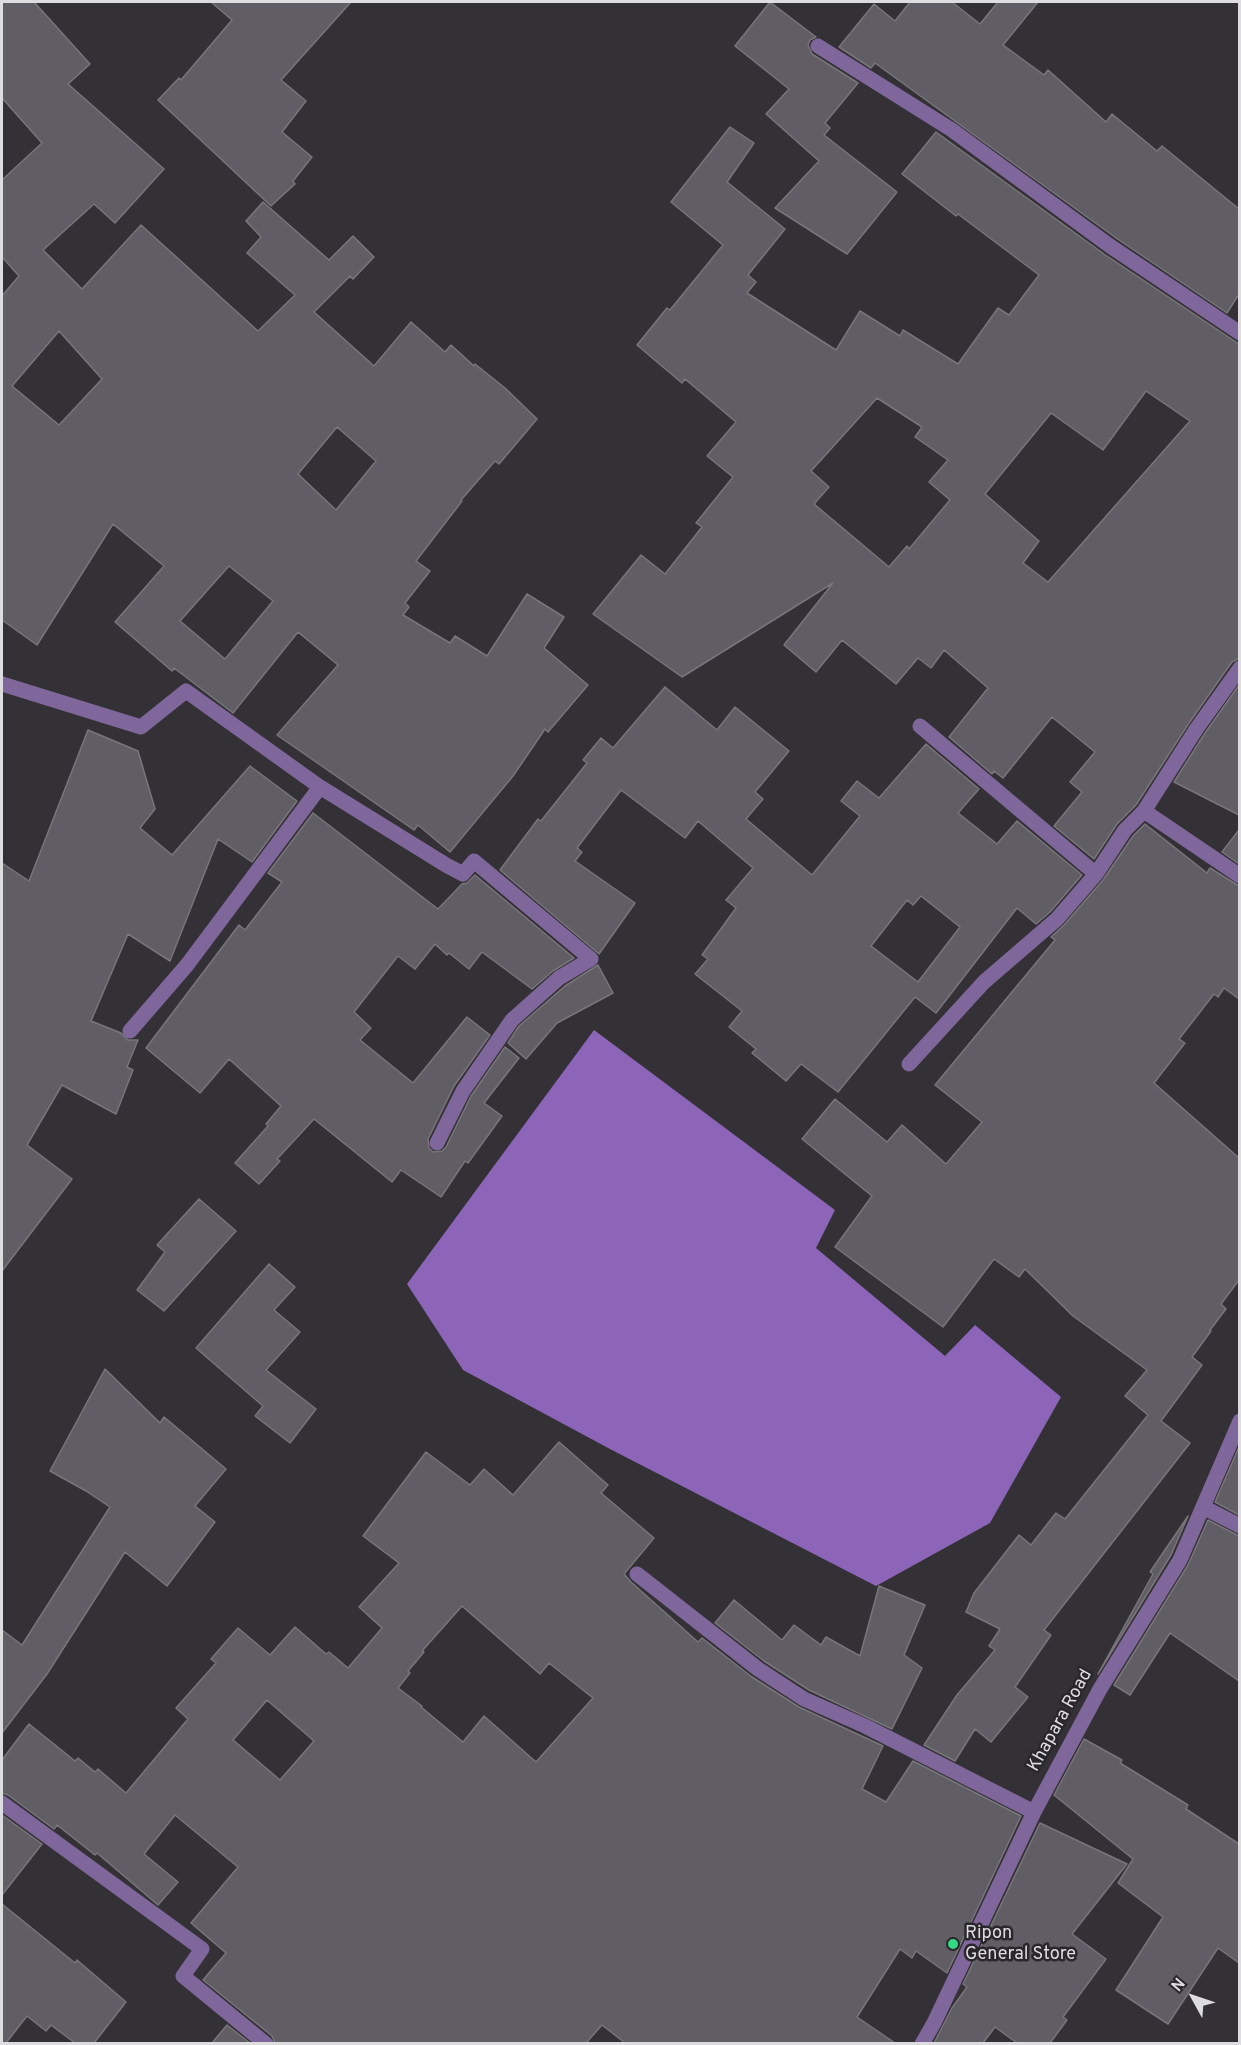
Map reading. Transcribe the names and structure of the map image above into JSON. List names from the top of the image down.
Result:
{
  "streets": {
    "street": ["Khapara Road"]
  },
  "places": ["Ripon General Store"],
  "north": "top left"
}
